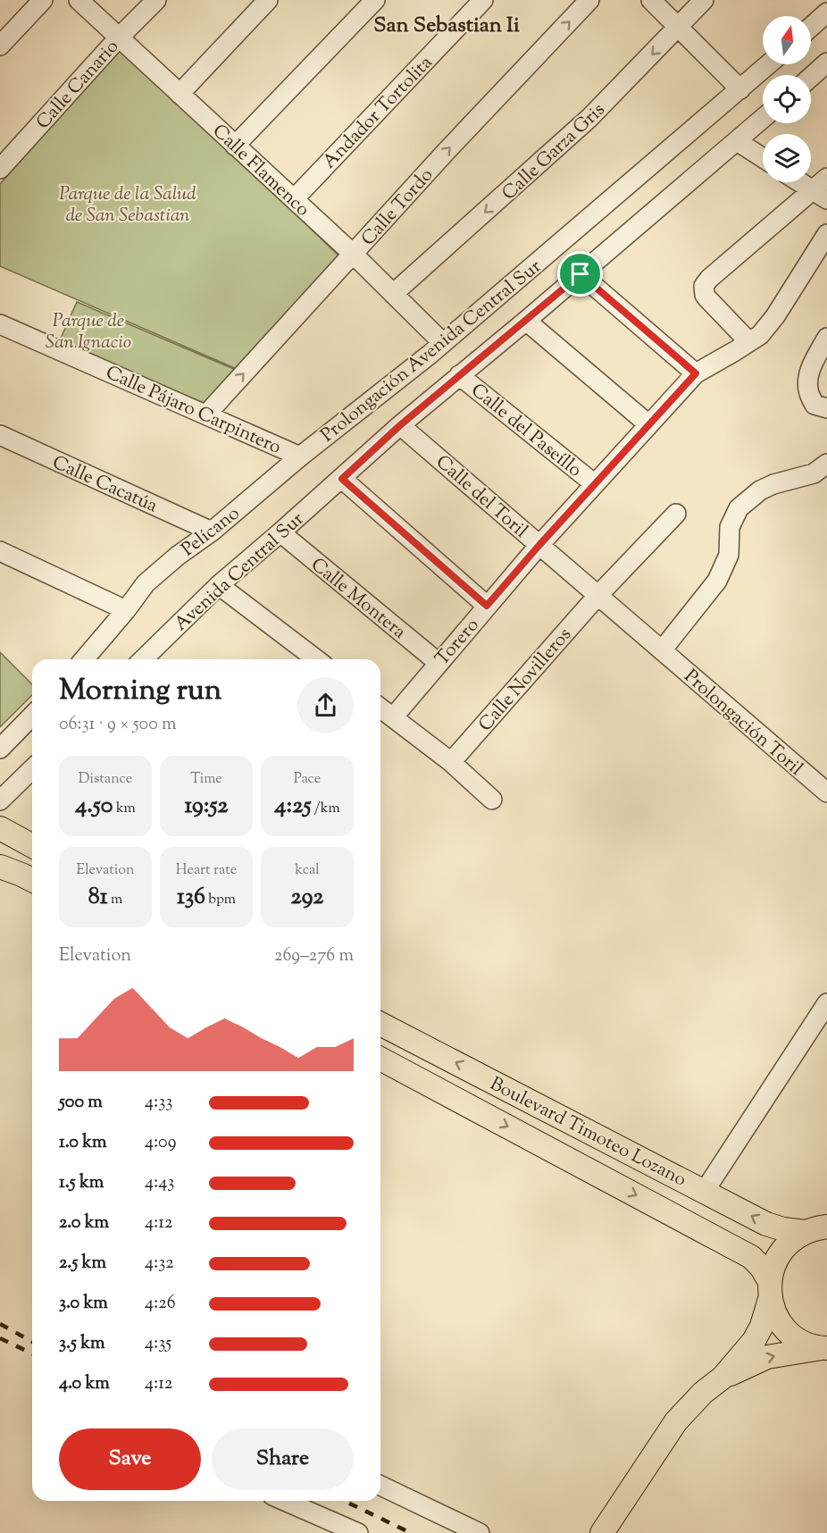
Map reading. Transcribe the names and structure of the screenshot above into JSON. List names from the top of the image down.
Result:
{
  "streets": {
    "main road": ["Boulevard Timoteo Lozano"],
    "street": [
      "Calle Canario",
      "Andador Tortolita",
      "Calle Garza Gris",
      "Calle Flamenco",
      "Calle Tordo",
      "Prolongación Avenida Central Sur",
      "Calle Pájaro Carpintero",
      "Calle del Paseíllo",
      "Calle Cacatúa",
      "Calle del Toril",
      "Pelícano",
      "Avenida Central Sur",
      "Calle Montera",
      "Torero",
      "Calle Novilleros",
      "Prolongación Toril"
    ]
  },
  "crossings": [
    ["Calle Canario", "Calle Flamenco"],
    ["Andador Tortolita", "Calle Flamenco"],
    ["Calle Garza Gris", "Calle Flamenco"],
    ["Calle Flamenco", "Calle Tordo"],
    ["Calle Flamenco", "Prolongación Avenida Central Sur"],
    ["Calle Tordo", "Calle Pájaro Carpintero"],
    ["Prolongación Avenida Central Sur", "Calle Pájaro Carpintero"],
    ["Prolongación Avenida Central Sur", "Calle del Paseíllo"],
    ["Prolongación Avenida Central Sur", "Calle del Toril"],
    ["Prolongación Avenida Central Sur", "Pelícano"],
    ["Prolongación Avenida Central Sur", "Avenida Central Sur"],
    ["Calle Pájaro Carpintero", "Pelícano"],
    ["Calle del Paseíllo", "Torero"],
    ["Calle Cacatúa", "Pelícano"],
    ["Calle del Toril", "Torero"],
    ["Calle del Toril", "Calle Novilleros"],
    ["Calle del Toril", "Prolongación Toril"],
    ["Avenida Central Sur", "Calle Montera"],
    ["Calle Montera", "Torero"]
  ],
  "one_way": ["Calle Garza Gris"],
  "districts": ["San Sebastian Ii"],
  "parks": ["Parque de la Salud de San Sebastian", "Parque de San Ignacio"],
  "north": "top",
  "page": {
    "heading": ["Morning run", "06:31 · 9 × 500 m"],
    "stats": [
      ["Distance", "4.50 km"],
      ["Time", "19:52"],
      ["Pace", "4:25 /km"],
      ["Elevation", "81 m"],
      ["Heart rate", "136 bpm"],
      ["kcal", "292"]
    ],
    "chart": ["Elevation", "269–276 m"],
    "list": [
      {
        "name": "500 m",
        "note": "4:33"
      },
      {
        "name": "1.0 km",
        "note": "4:09"
      },
      {
        "name": "1.5 km",
        "note": "4:43"
      },
      {
        "name": "2.0 km",
        "note": "4:12"
      },
      {
        "name": "2.5 km",
        "note": "4:32"
      },
      {
        "name": "3.0 km",
        "note": "4:26"
      },
      {
        "name": "3.5 km",
        "note": "4:35"
      },
      {
        "name": "4.0 km",
        "note": "4:12"
      }
    ],
    "buttons": ["Save", "Share"]
  }
}
